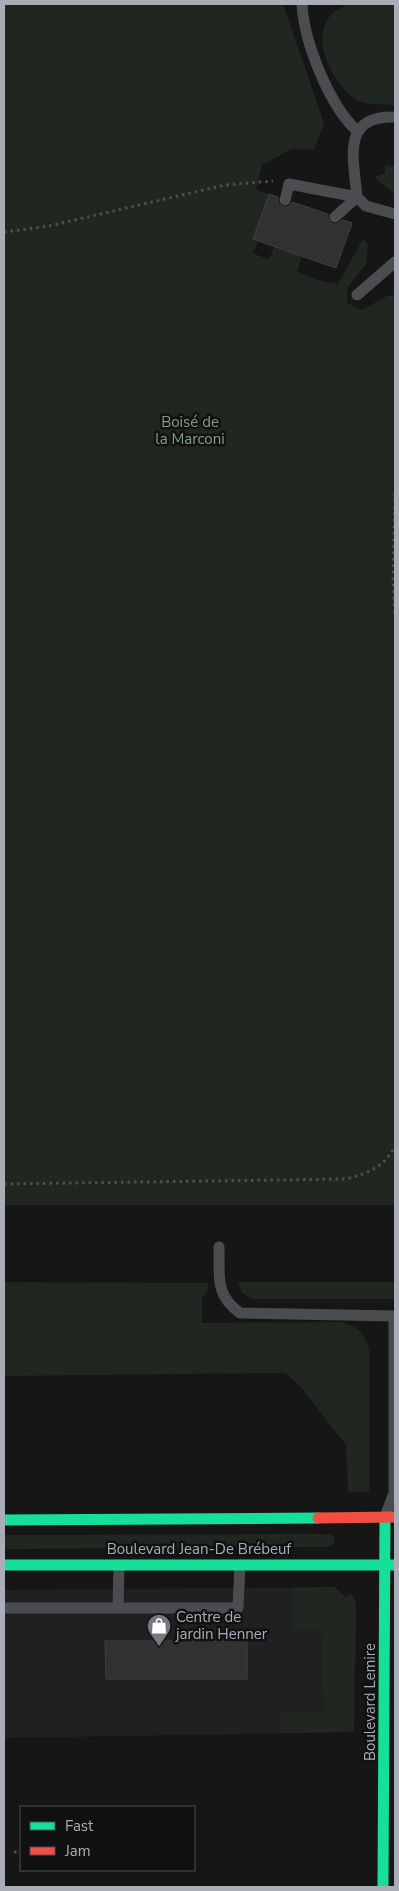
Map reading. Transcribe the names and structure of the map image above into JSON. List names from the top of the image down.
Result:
{
  "streets": {
    "main road": ["Boulevard Jean-De Brébeuf", "Boulevard Lemire"]
  },
  "crossings": [
    ["Boulevard Jean-De Brébeuf", "Boulevard Lemire"]
  ],
  "parks": ["Boisé de la Marconi"],
  "places": {
    "shop": ["Centre de jardin Henner"]
  },
  "legend": ["Fast", "Jam"]
}
